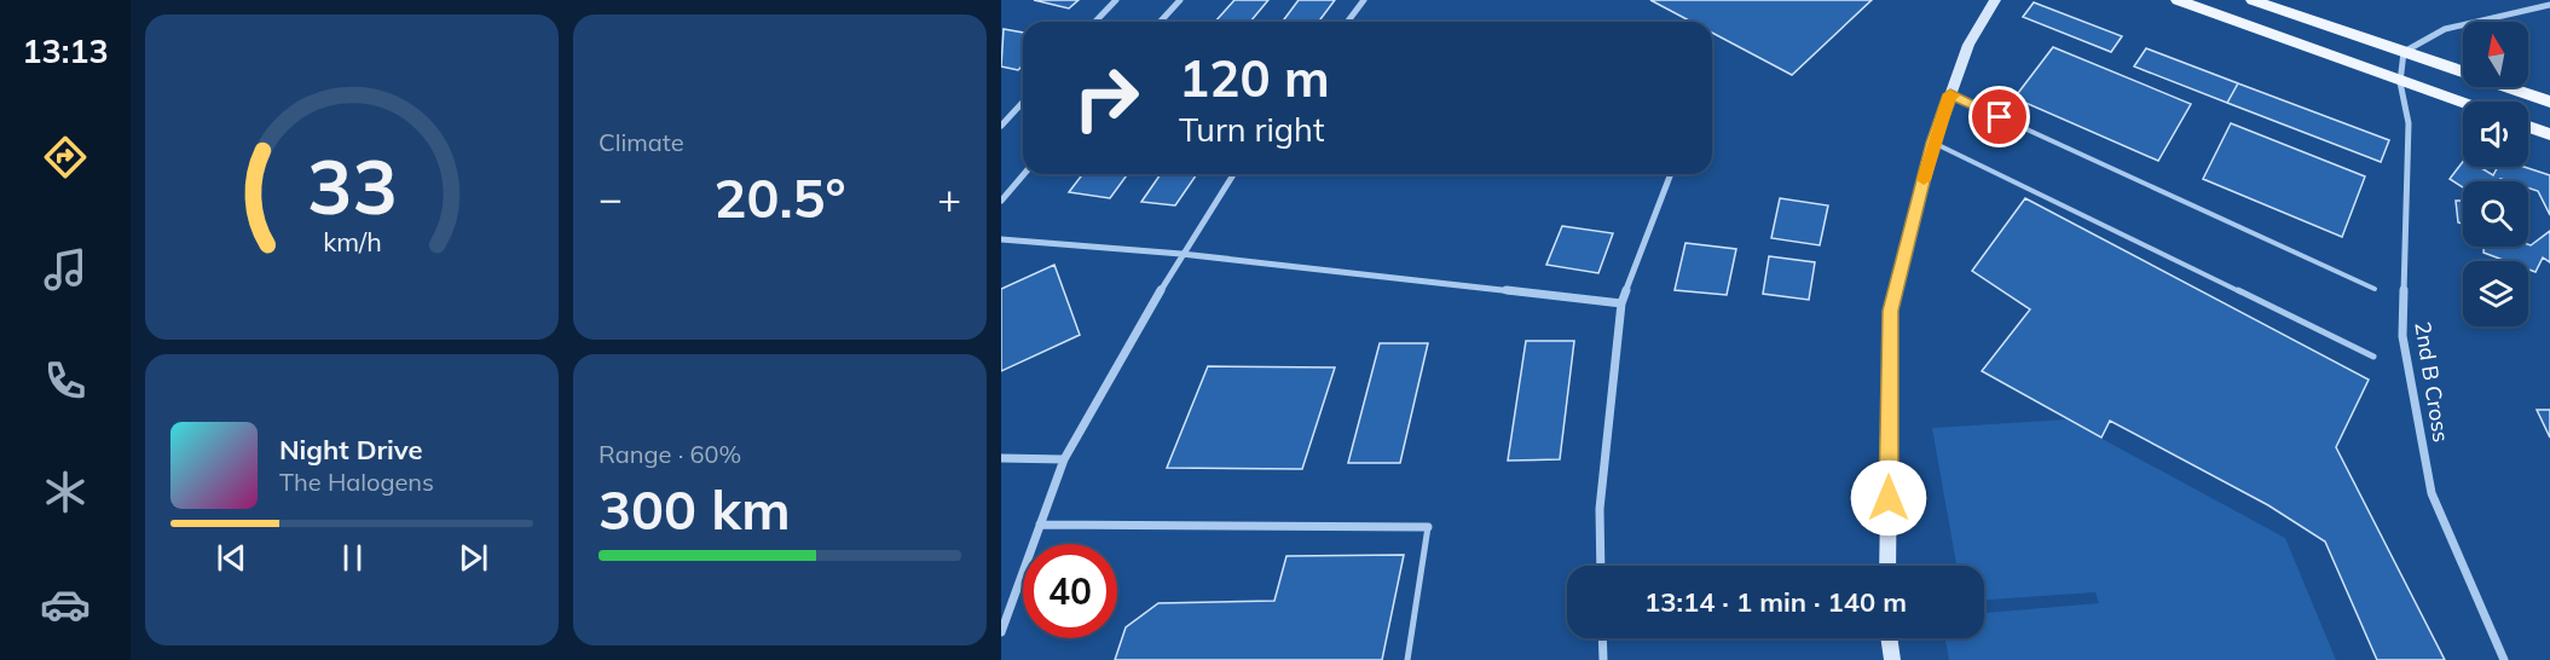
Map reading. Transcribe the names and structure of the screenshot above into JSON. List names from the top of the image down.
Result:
{
  "streets": {
    "street": ["2nd B Cross"]
  },
  "north": "top",
  "page": {
    "tabs": "13:13",
    "tile": [
      "Climate",
      ["Range · 60%", "300 km"]
    ],
    "turn": ["120 m", "Turn right"],
    "heat": ["−", "20.5°", "+"],
    "song": ["Night Drive", "The Halogens"],
    "limit": "40",
    "trip": "13:14 · 1 min · 140 m",
    "gauge": ["33", "km/h"]
  }
}
